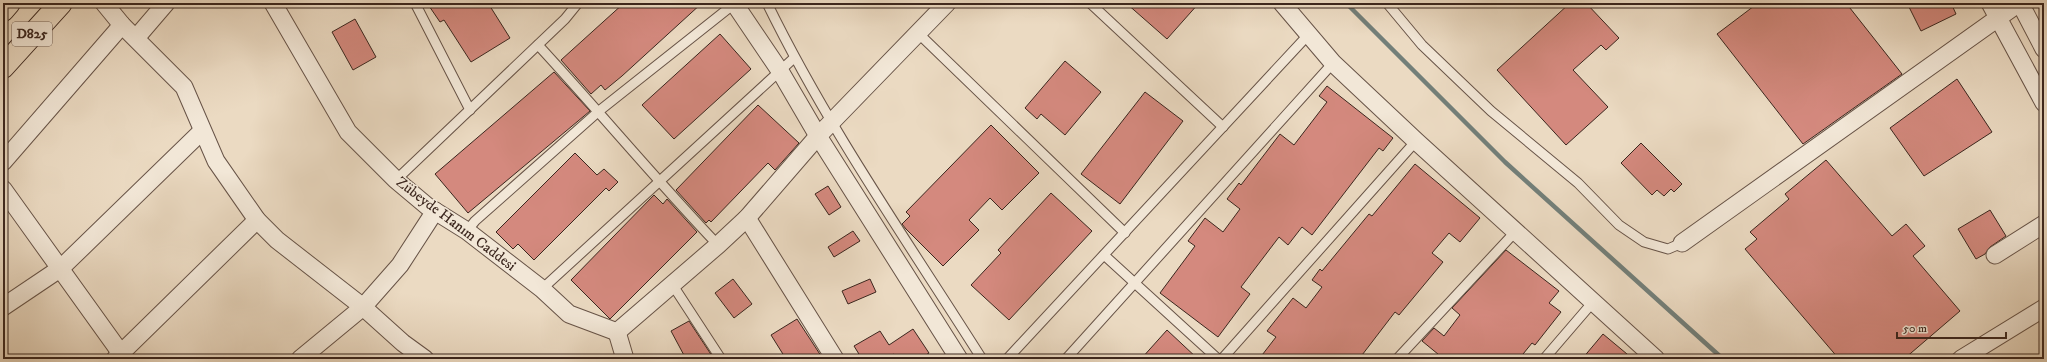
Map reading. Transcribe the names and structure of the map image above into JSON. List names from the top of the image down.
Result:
{
  "streets": {
    "highway": ["D825"],
    "street": ["Zübeyde Hanım Caddesi"]
  },
  "scale_bar": "50 m"
}
